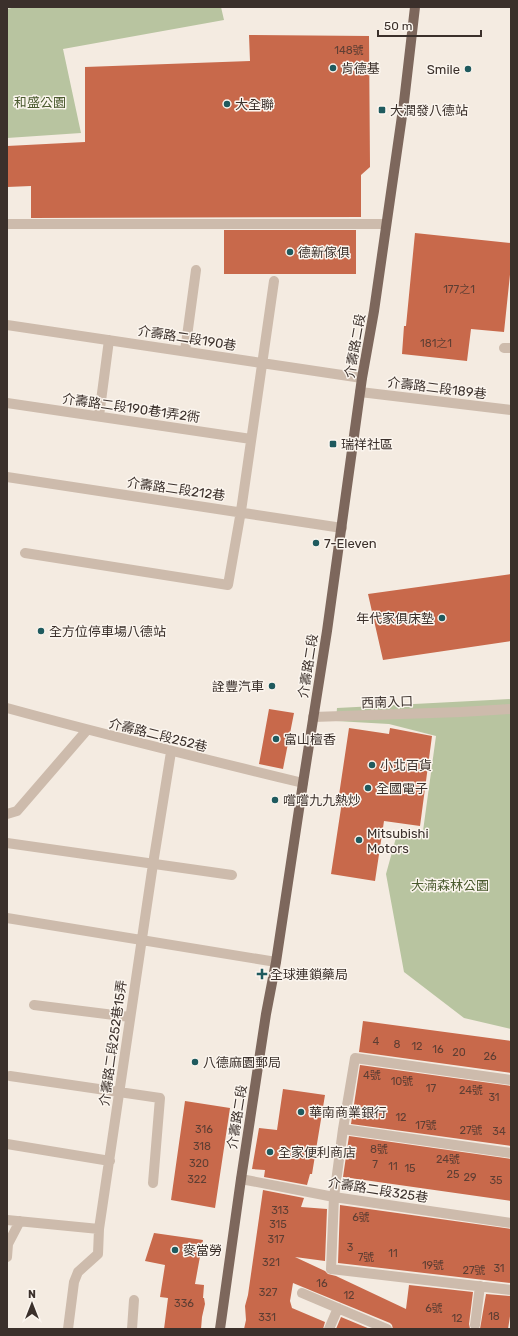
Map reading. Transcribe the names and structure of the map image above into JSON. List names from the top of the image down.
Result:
{
  "streets": {
    "main road": ["介壽路二段"],
    "street": [
      "介壽路二段190巷",
      "介壽路二段189巷",
      "介壽路二段190巷1弄2衖",
      "介壽路二段212巷",
      "西南入口",
      "介壽路二段252巷",
      "介壽路二段252巷15弄",
      "介壽路二段325巷"
    ]
  },
  "crossings": [
    ["介壽路二段190巷", "介壽路二段"],
    ["介壽路二段", "介壽路二段189巷"],
    ["介壽路二段", "介壽路二段212巷"],
    ["介壽路二段", "西南入口"],
    ["介壽路二段", "介壽路二段252巷"],
    ["介壽路二段", "介壽路二段325巷"],
    ["介壽路二段252巷", "介壽路二段252巷15弄"]
  ],
  "parks": ["和盛公園", "大湳森林公園"],
  "places": {
    "other": [
      "肯德基",
      "Smile",
      "大全聯",
      "德新傢俱",
      "7-Eleven",
      "年代家俱床墊",
      "全方位停車場八德站",
      "詮豐汽車",
      "富山檀香",
      "小北百貨",
      "全國電子",
      "嚐嚐九九熱炒",
      "Mitsubishi Motors",
      "八德麻園郵局",
      "華南商業銀行",
      "全家便利商店",
      "麥當勞"
    ],
    "transit": ["大潤發八德站", "瑞祥社區"],
    "health": ["全球連鎖藥局"]
  },
  "house_numbers": [
    "148號",
    "177之1",
    "181之1",
    "4",
    "8",
    "12",
    "16",
    "20",
    "26",
    "4號",
    "10號",
    "17",
    "24號",
    "31",
    "12",
    "17號",
    "316",
    "27號",
    "34",
    "318",
    "8號",
    "24號",
    "320",
    "7",
    "11",
    "15",
    "25",
    "29",
    "322",
    "35",
    "313",
    "6號",
    "315",
    "317",
    "3",
    "11",
    "7號",
    "321",
    "19號",
    "31",
    "27號",
    "16",
    "327",
    "12",
    "336",
    "6號",
    "18",
    "331",
    "12"
  ],
  "scale_bar": "50 m",
  "north": "top"
}
